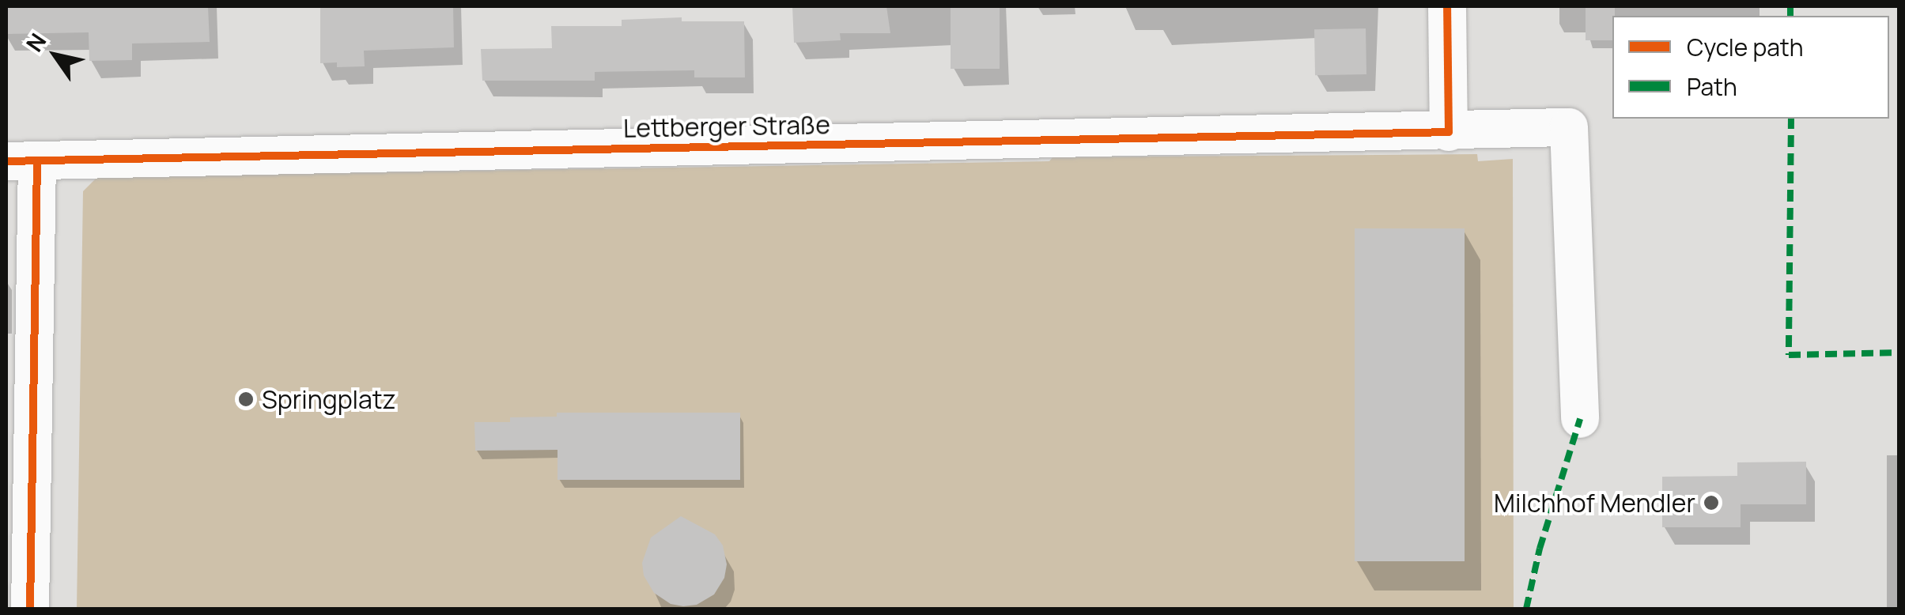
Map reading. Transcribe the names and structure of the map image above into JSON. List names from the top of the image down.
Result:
{
  "streets": {
    "street": ["Lettberger Straße"]
  },
  "places": ["Springplatz", "Milchhof Mendler"],
  "legend": ["Cycle path", "Path"],
  "north": "top left"
}
